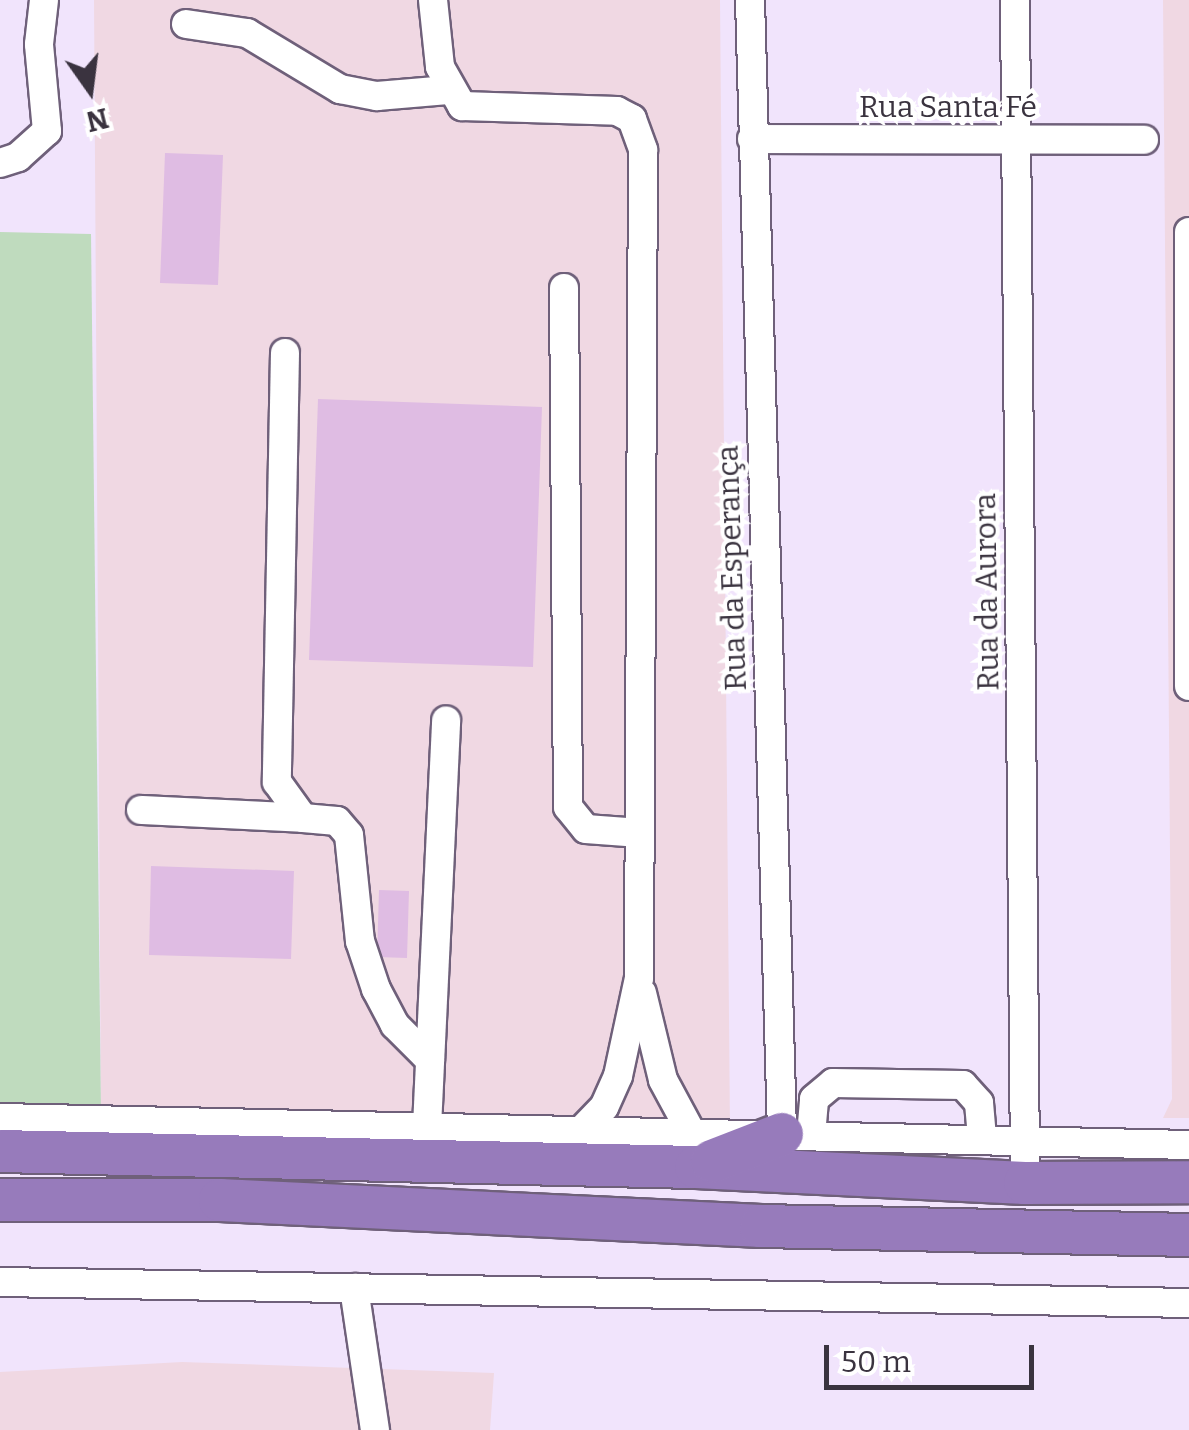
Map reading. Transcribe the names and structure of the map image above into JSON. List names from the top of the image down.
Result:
{
  "streets": {
    "street": ["Rua Santa Fé", "Rua da Esperança", "Rua da Aurora"]
  },
  "crossings": [
    ["Rua Santa Fé", "Rua da Esperança"],
    ["Rua Santa Fé", "Rua da Aurora"]
  ],
  "scale_bar": "50 m",
  "north": "bottom"
}
